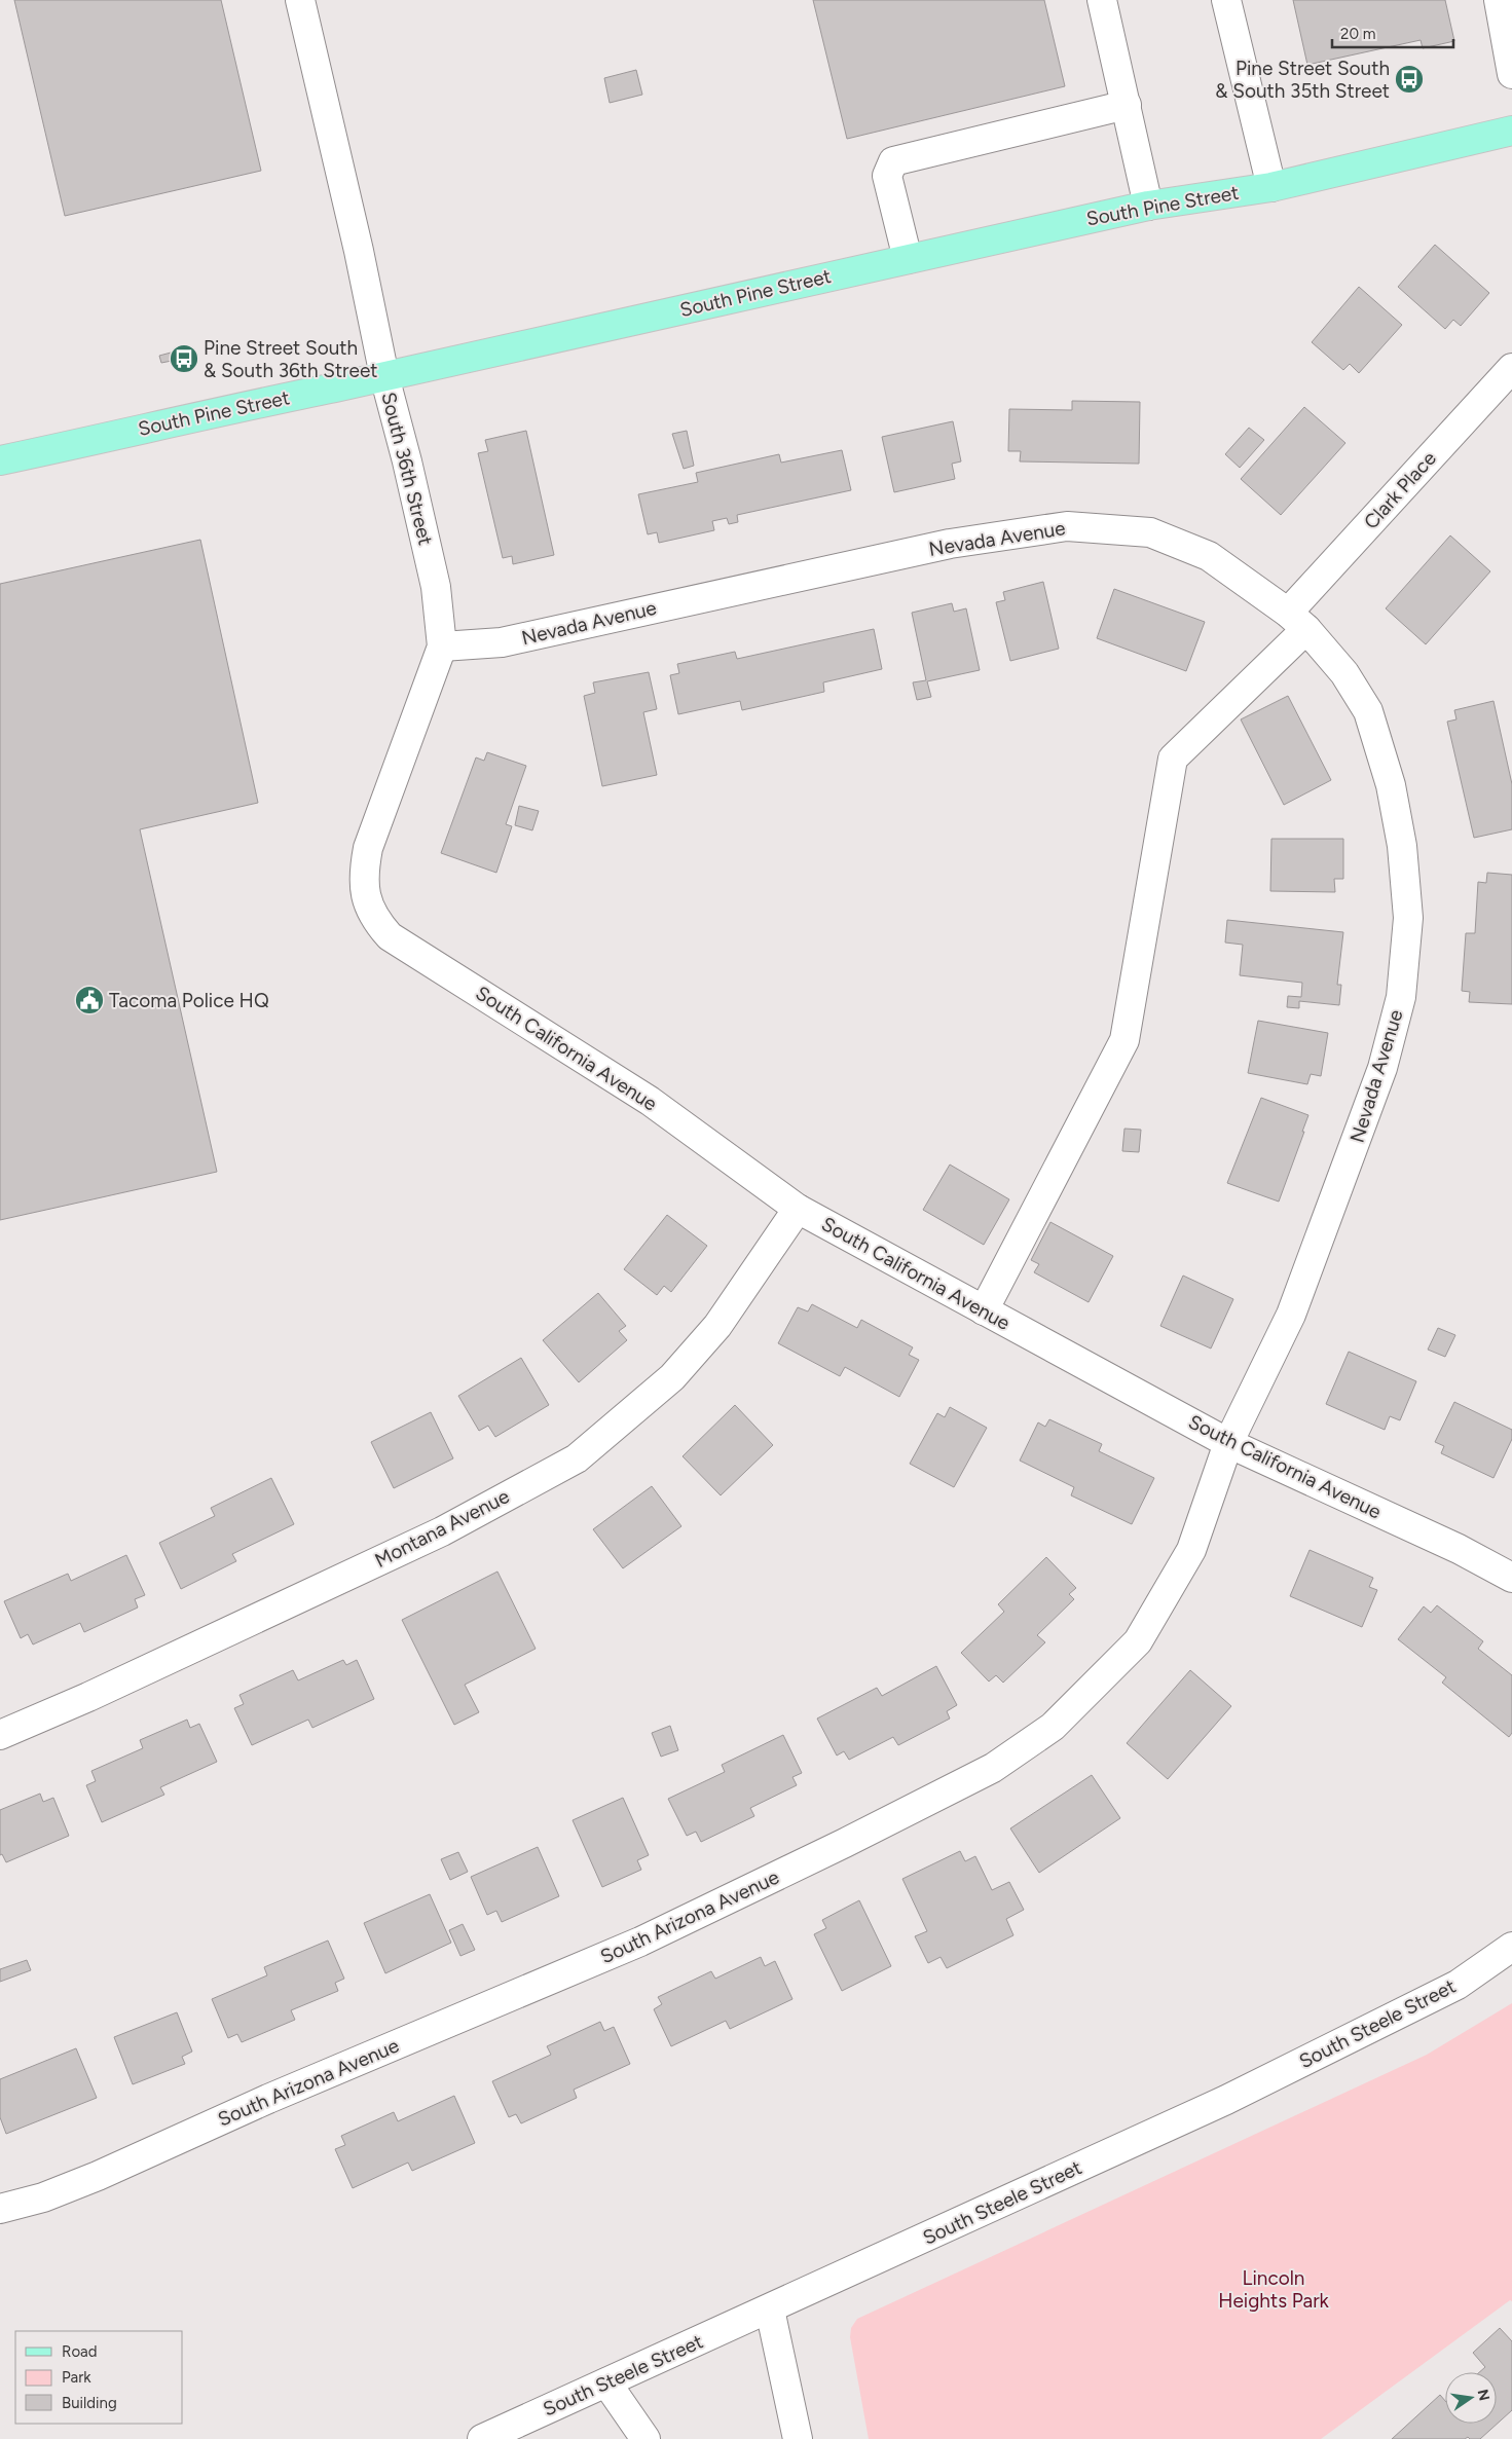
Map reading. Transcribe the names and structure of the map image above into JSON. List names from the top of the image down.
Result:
{
  "streets": {
    "main road": ["South Pine Street"],
    "street": [
      "South 36th Street",
      "Clark Place",
      "Nevada Avenue",
      "South California Avenue",
      "Montana Avenue",
      "South Arizona Avenue",
      "South Steele Street"
    ]
  },
  "crossings": [
    ["South Pine Street", "South 36th Street"],
    ["South 36th Street", "Nevada Avenue"],
    ["South 36th Street", "South California Avenue"],
    ["Clark Place", "Nevada Avenue"],
    ["Clark Place", "South California Avenue"],
    ["Nevada Avenue", "South California Avenue"],
    ["Nevada Avenue", "South Arizona Avenue"],
    ["South California Avenue", "Montana Avenue"],
    ["South California Avenue", "South Arizona Avenue"]
  ],
  "parks": ["Lincoln Heights Park"],
  "places": {
    "bus stop": ["Pine Street South & South 35th Street", "Pine Street South & South 36th Street"],
    "public building": ["Tacoma Police HQ"]
  },
  "legend": ["Road", "Park", "Building"],
  "scale_bar": "20 m",
  "north": "right"
}
